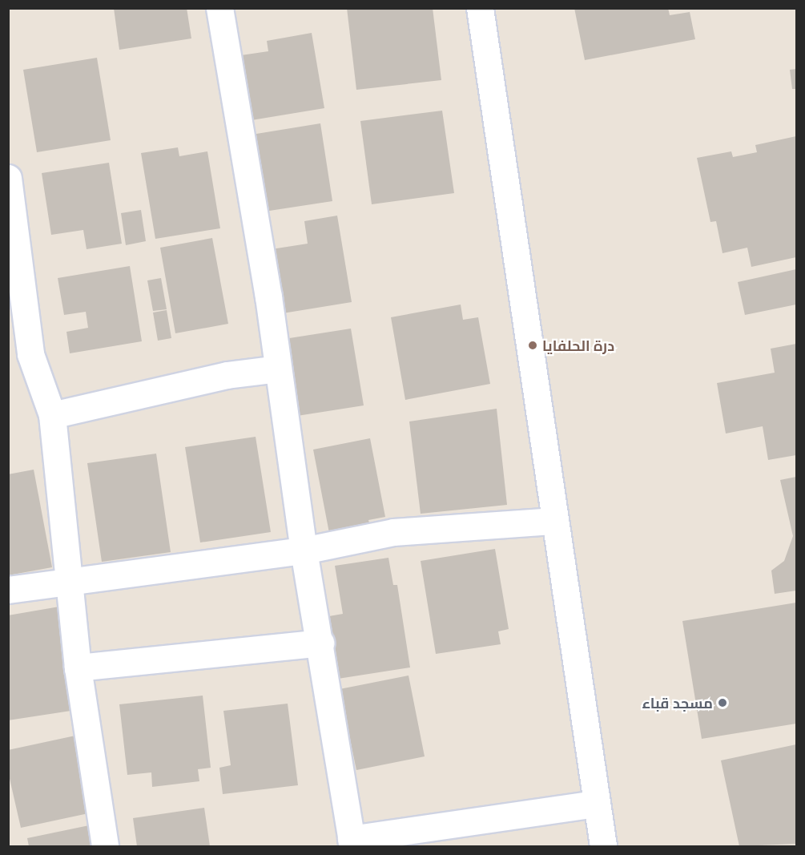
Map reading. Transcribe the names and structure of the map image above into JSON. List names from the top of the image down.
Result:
{
  "places": ["درة الحلفايا", "مسجد قباء"]
}
